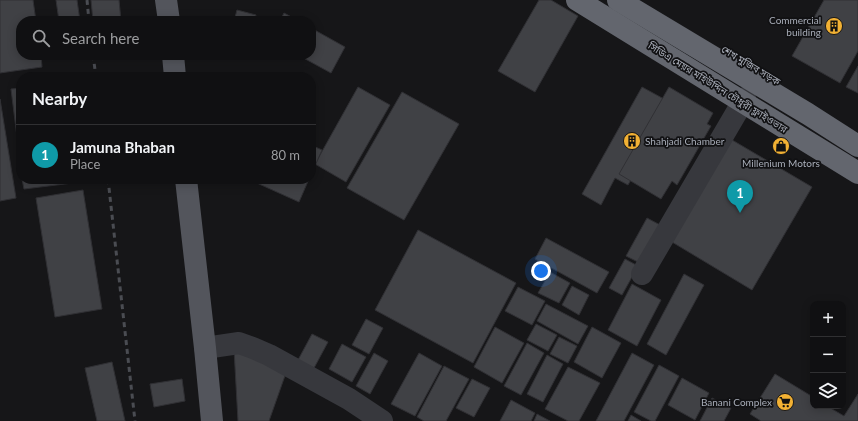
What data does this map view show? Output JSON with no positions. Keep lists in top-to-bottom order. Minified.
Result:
{"streets":{"highway":["শেখ মুজিব সড়ক","সিডিএ মেয়র মহিউদ্দিন চৌধুরী ফ্লাইওভার"]},"places":{"building":["Commercial building","Shahjadi Chamber"],"shop":["Millenium Motors"],"supermarket":["Banani Complex"]},"page":{"search":"Search here","heading":"Nearby","list":[{"mark":"1","name":"Jamuna Bhaban","note":"Place","value":"80 m"}],"pins":"1","map_buttons":["+","−"]}}
